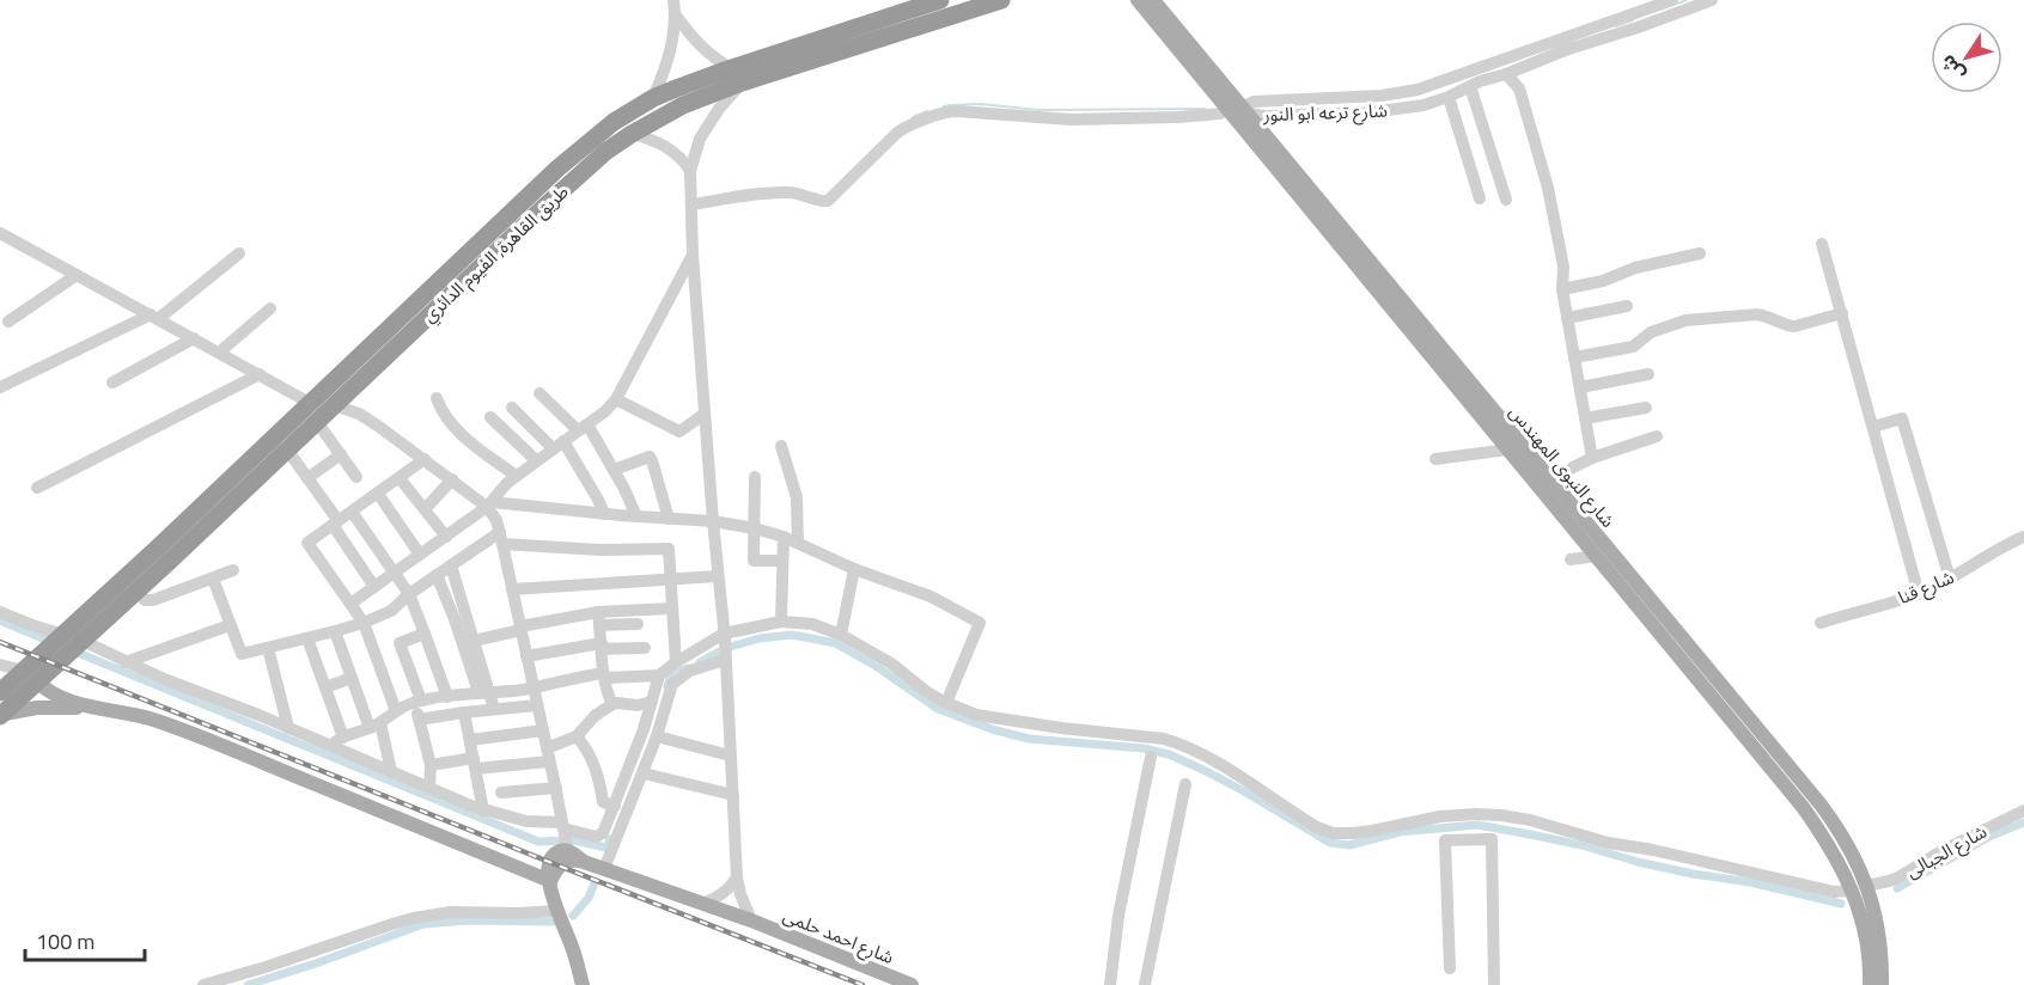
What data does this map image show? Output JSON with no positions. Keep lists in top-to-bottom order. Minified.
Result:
{"streets":{"highway":["طريق القاهرة, الفيوم الدائري"],"main road":["شارع النبوى المهندس","شارع احمد حلمى"],"street":["شارع ترعه ابو النور","شارع قنا","شارع الجبالى"]},"crossings":[["شارع ترعه ابو النور","شارع النبوى المهندس"],["شارع النبوى المهندس","شارع الجبالى"]],"scale_bar":"100 m","north":"bottom left"}
